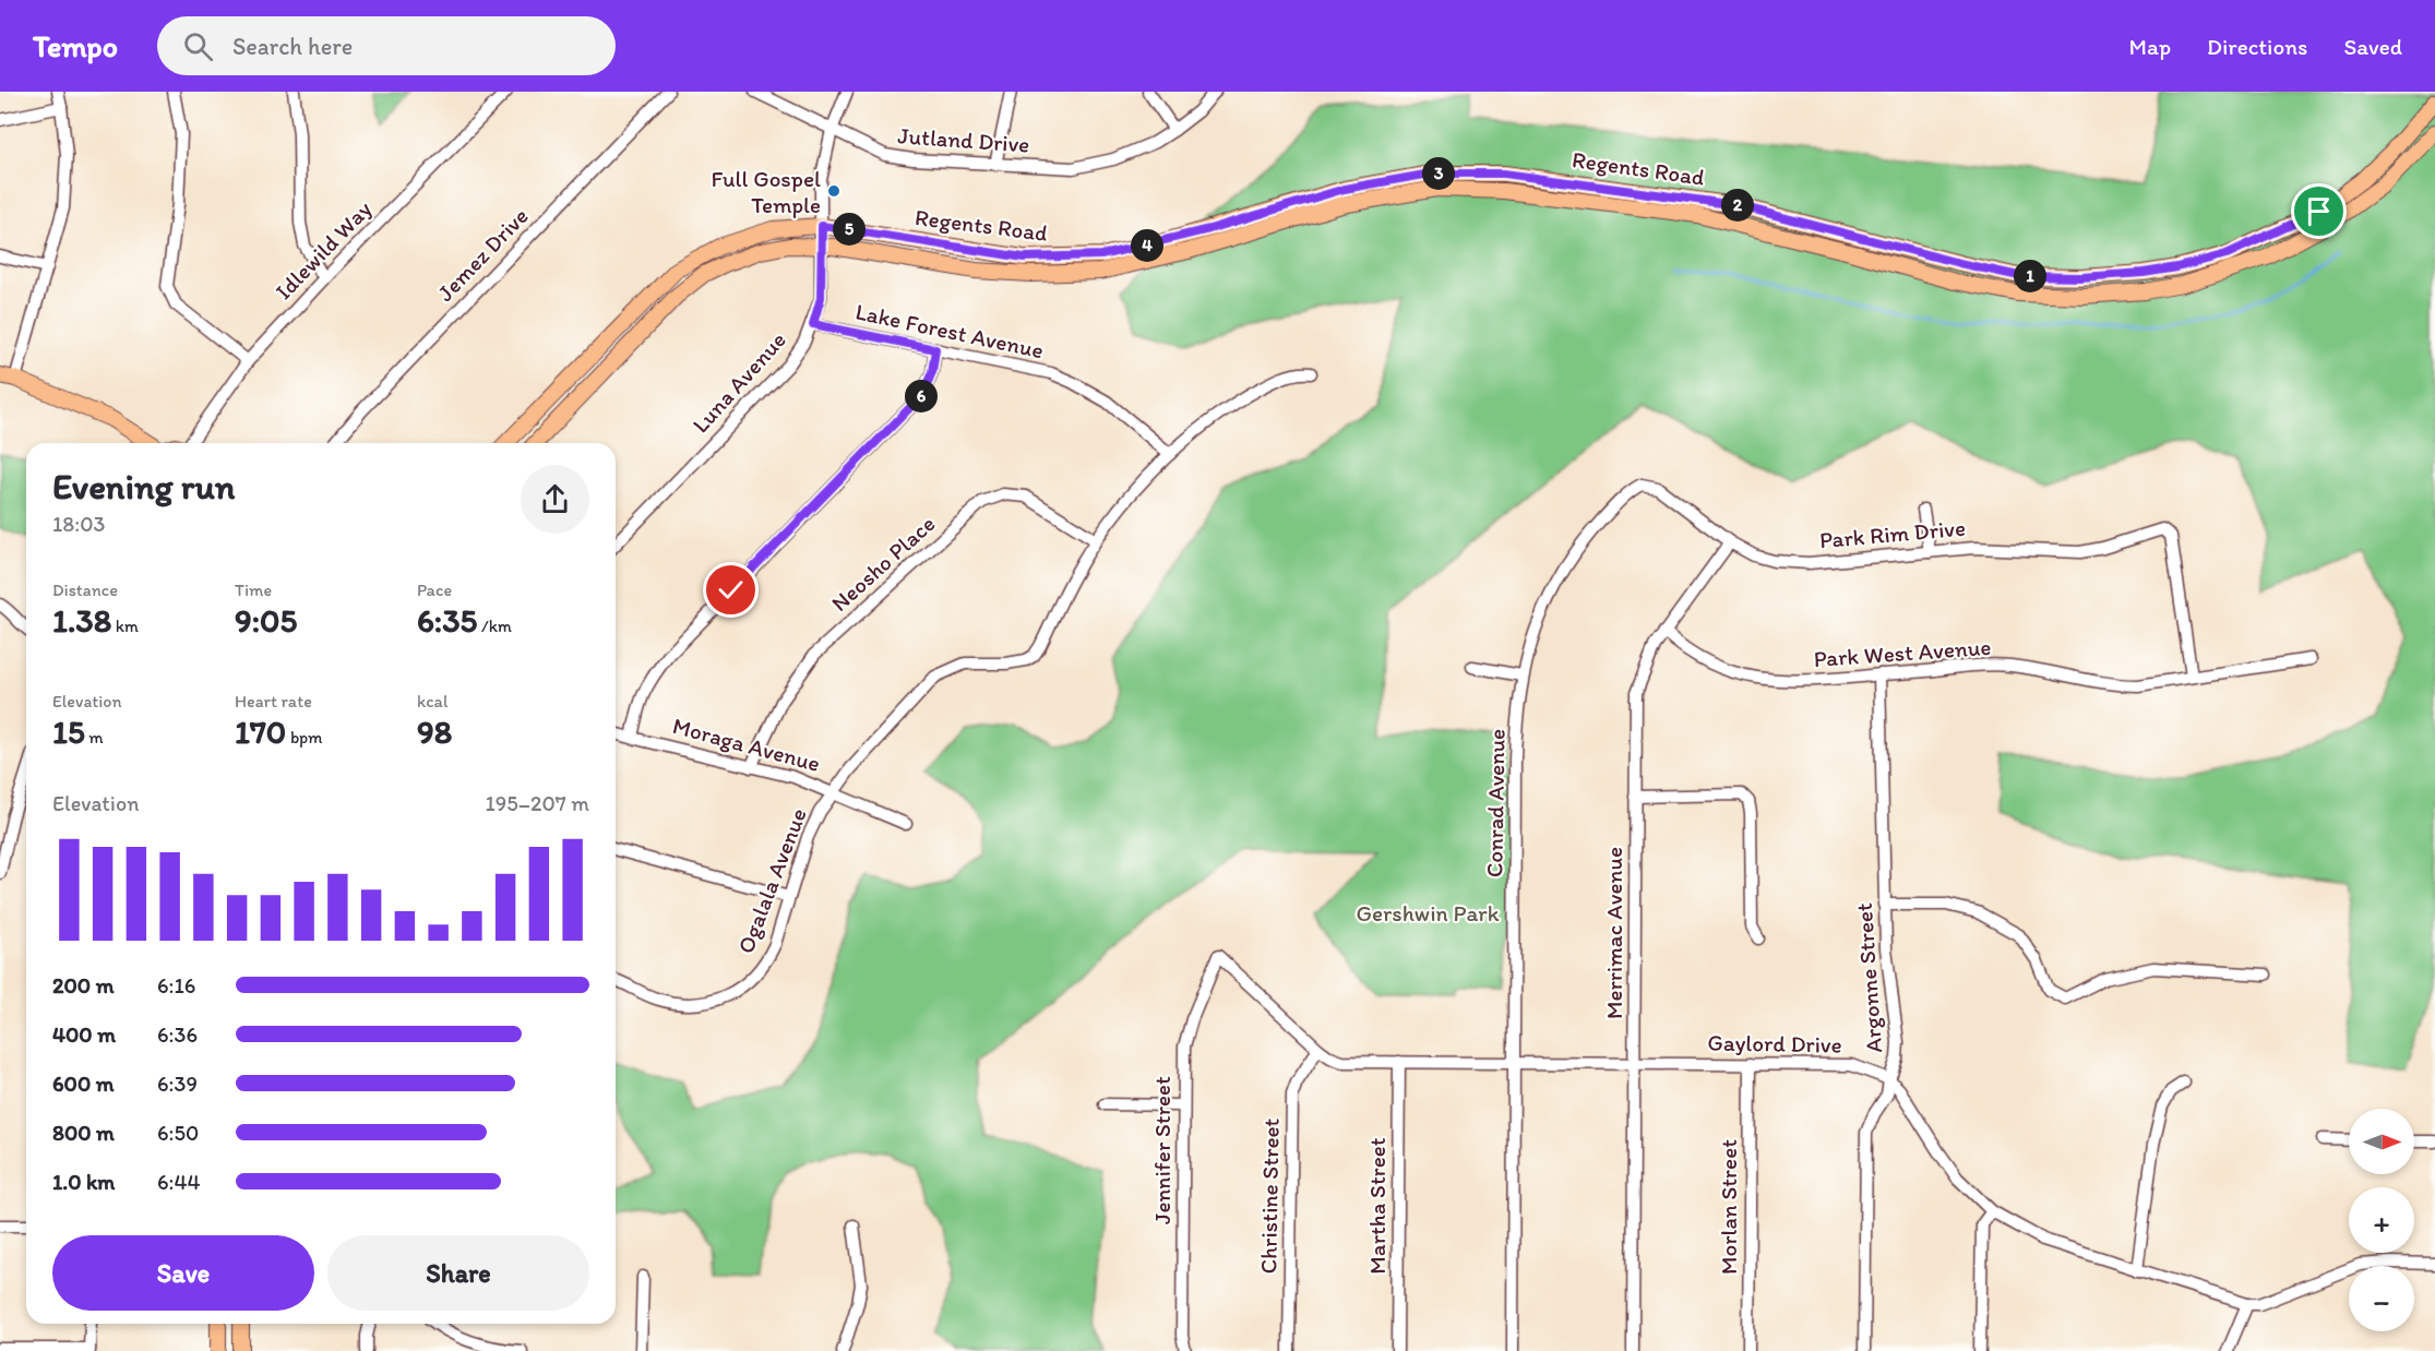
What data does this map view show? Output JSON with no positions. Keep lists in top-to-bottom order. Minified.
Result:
{"streets":{"main road":["Regents Road"],"street":["Jutland Drive","Idlewild Way","Jemez Drive","Lake Forest Avenue","Luna Avenue","Park Rim Drive","Neosho Place","Park West Avenue","Moraga Avenue","Conrad Avenue","Ogalala Avenue","Merrimac Avenue","Argonne Street","Gaylord Drive","Jennifer Street","Christine Street","Martha Street","Morlan Street"]},"crossings":[["Jutland Drive","Luna Avenue"],["Regents Road","Luna Avenue"],["Lake Forest Avenue","Luna Avenue"],["Lake Forest Avenue","Ogalala Avenue"],["Park Rim Drive","Park West Avenue"],["Park Rim Drive","Conrad Avenue"],["Park Rim Drive","Merrimac Avenue"],["Neosho Place","Moraga Avenue"],["Neosho Place","Ogalala Avenue"],["Park West Avenue","Merrimac Avenue"],["Park West Avenue","Argonne Street"],["Moraga Avenue","Ogalala Avenue"],["Conrad Avenue","Gaylord Drive"],["Merrimac Avenue","Gaylord Drive"],["Argonne Street","Gaylord Drive"],["Gaylord Drive","Jennifer Street"],["Gaylord Drive","Christine Street"],["Gaylord Drive","Martha Street"],["Gaylord Drive","Morlan Street"]],"parks":["Gershwin Park"],"places":["Full Gospel Temple"],"north":"right","page":{"header":"Tempo","search":"Search here","nav":["Map","Directions","Saved"],"pins":["3","2","5","4","1","6"],"heading":["Evening run","18:03"],"stats":[["Distance","1.38 km"],["Time","9:05"],["Pace","6:35 /km"],["Elevation","15 m"],["Heart rate","170 bpm"],["kcal","98"]],"chart":["Elevation","195–207 m"],"list":[{"name":"200 m","note":"6:16"},{"name":"400 m","note":"6:36"},{"name":"600 m","note":"6:39"},{"name":"800 m","note":"6:50"},{"name":"1.0 km","note":"6:44"}],"map_buttons":["+","−"],"buttons":["Save","Share"]}}
